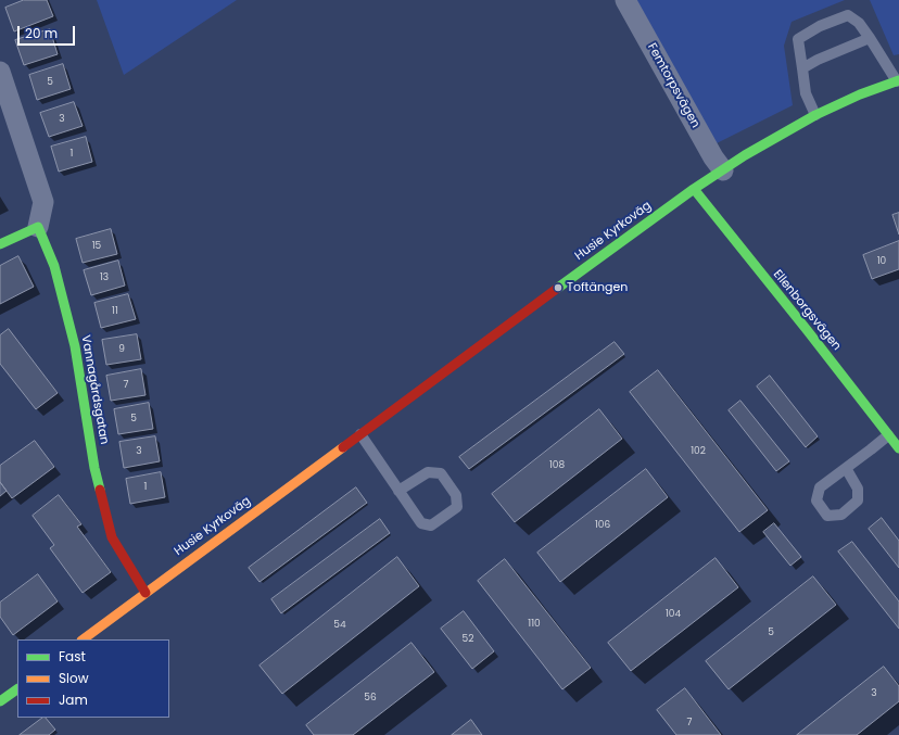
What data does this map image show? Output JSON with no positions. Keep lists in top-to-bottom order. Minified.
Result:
{"streets":{"street":["Femtorpsvägen","Husie Kyrkoväg","Ellenborgsvägen","Vannagårdsgatan"]},"crossings":[["Femtorpsvägen","Husie Kyrkoväg"],["Husie Kyrkoväg","Ellenborgsvägen"],["Husie Kyrkoväg","Vannagårdsgatan"]],"places":["Toftängen"],"house_numbers":["5","3","1","15","10","13","11","9","7","5","3","102","108","1","106","104","110","54","5","52","3","56","7"],"legend":["Fast","Slow","Jam"],"scale_bar":"20 m"}
